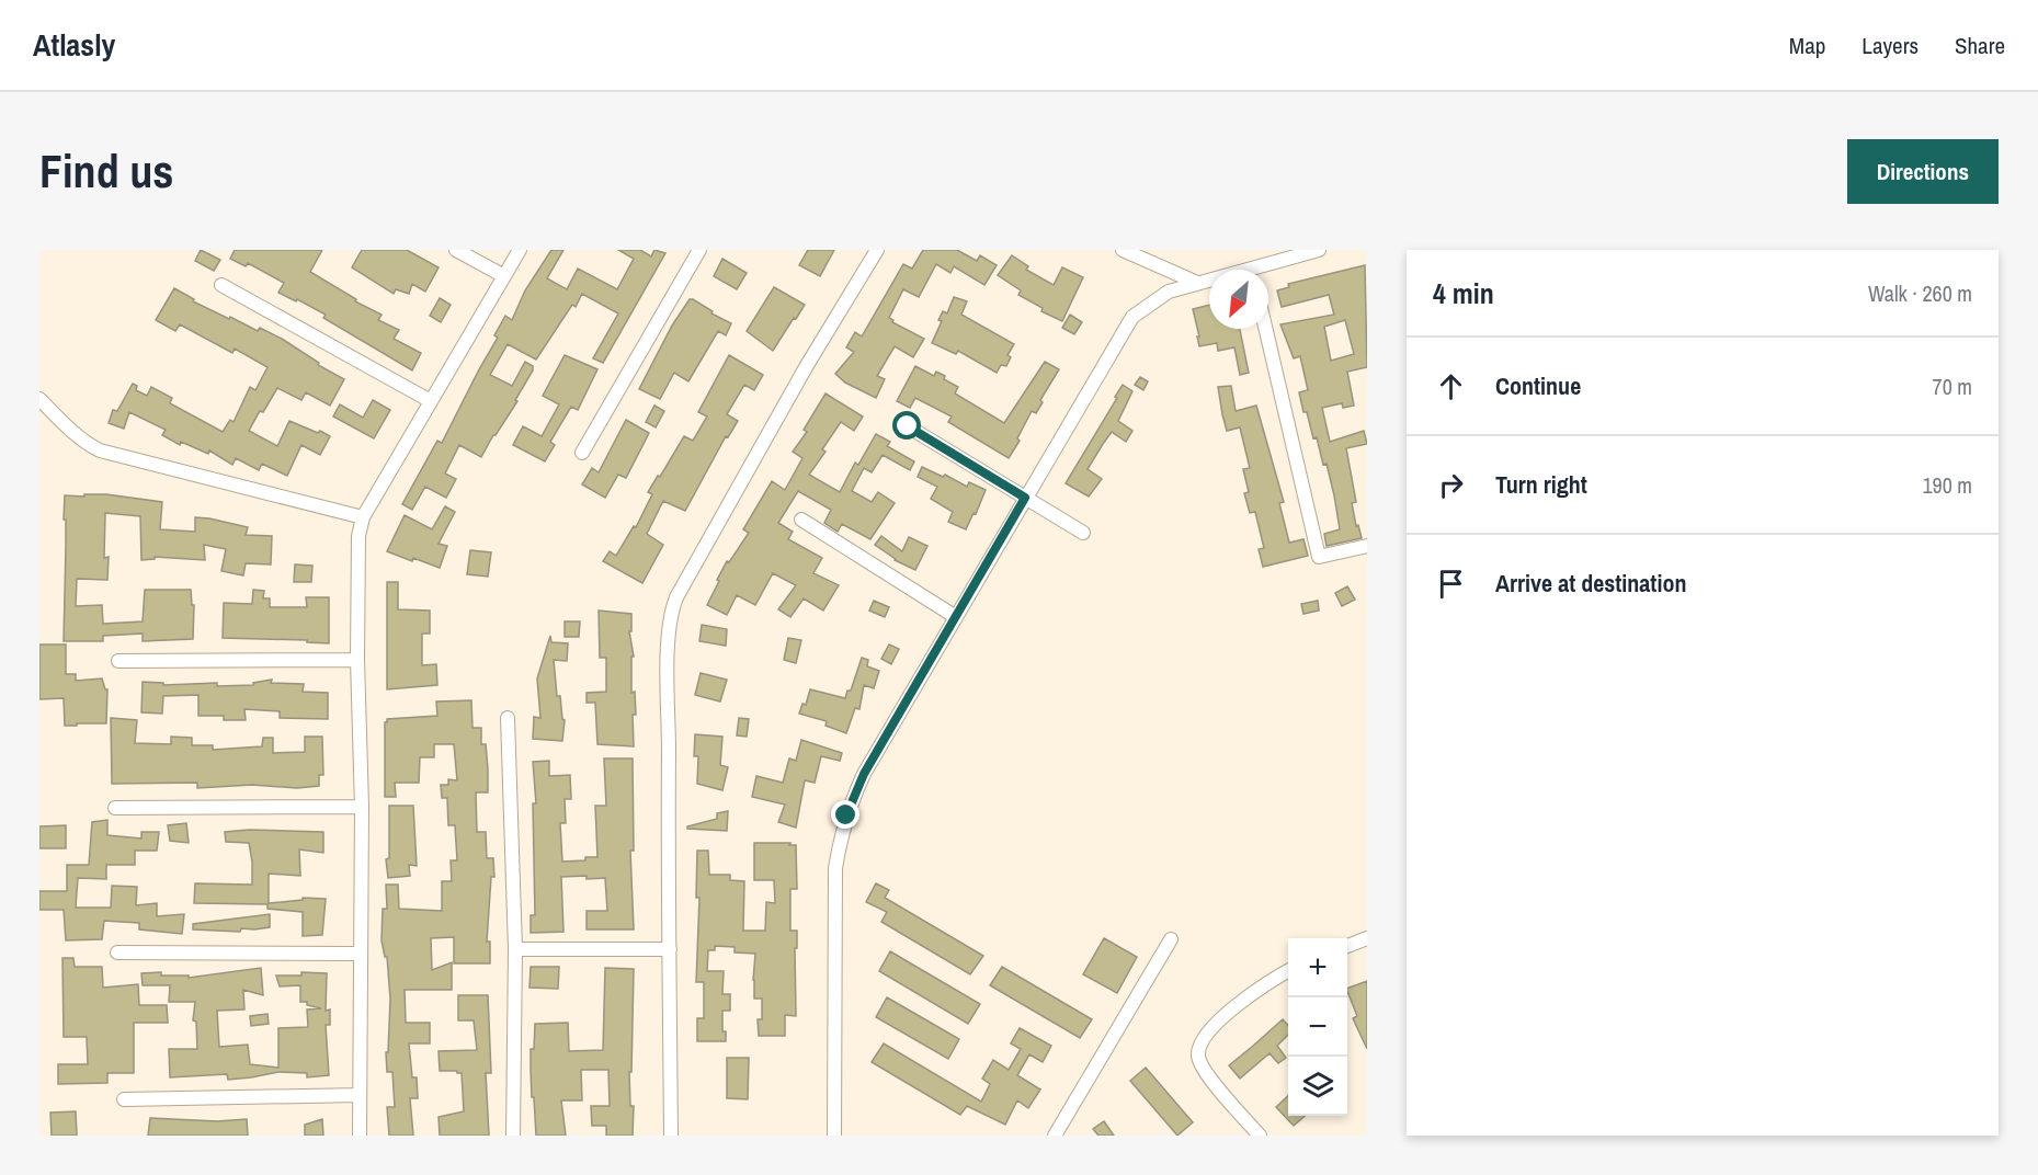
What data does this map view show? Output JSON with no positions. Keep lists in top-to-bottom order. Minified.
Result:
{"north":"bottom left","page":{"header":"Atlasly","nav":["Map","Layers","Share"],"buttons":"Directions","title":"Find us","heading":["4 min","Walk · 260 m"],"list":[["Continue","70 m"],["Turn right","190 m"],"Arrive at destination"],"map_buttons":["+","−"]}}
